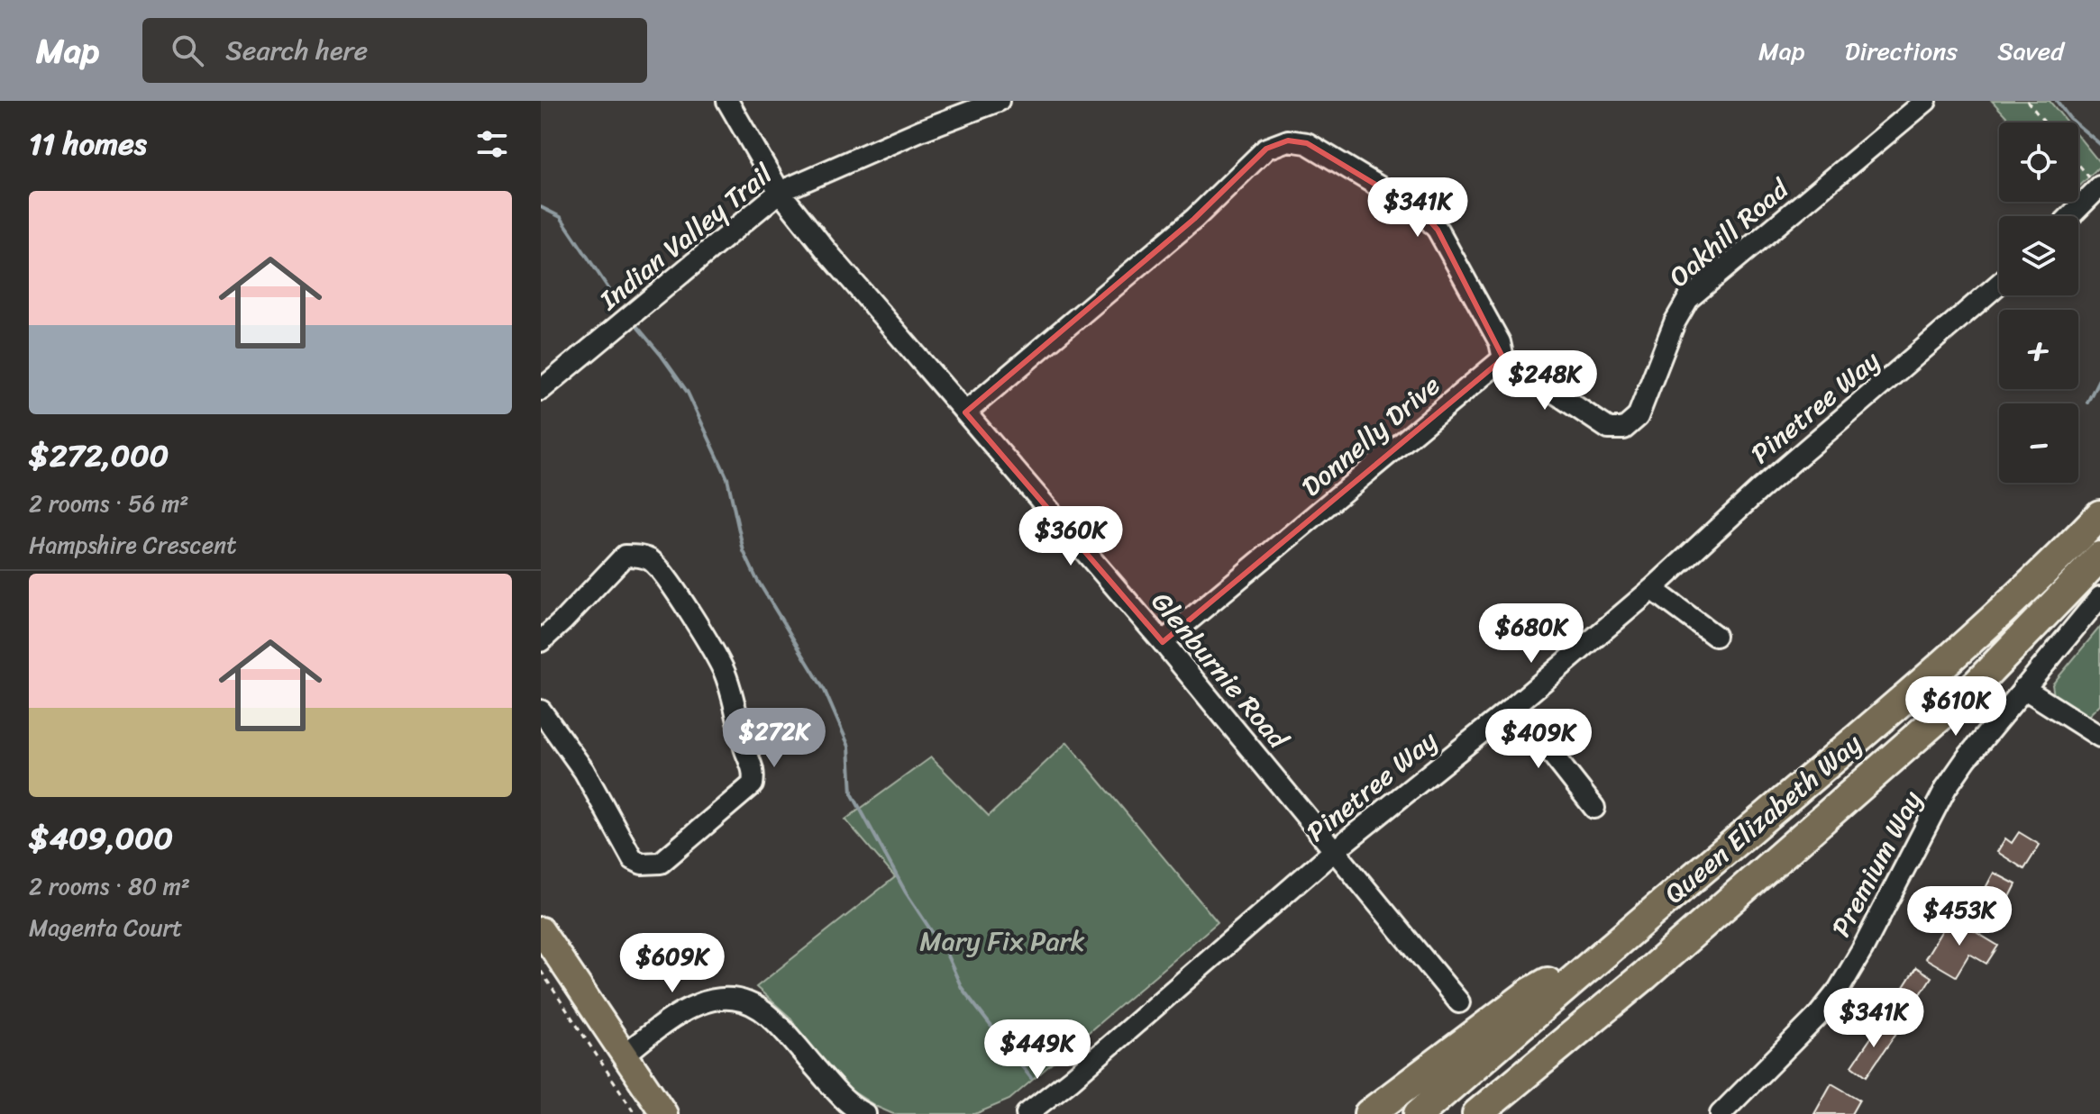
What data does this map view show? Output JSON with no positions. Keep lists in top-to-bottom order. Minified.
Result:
{"streets":{"highway":["Queen Elizabeth Way"],"street":["Oakhill Road","Indian Valley Trail","Pinetree Way","Donnelly Drive","Glenburnie Road","Premium Way"]},"crossings":[["Oakhill Road","Donnelly Drive"],["Indian Valley Trail","Glenburnie Road"],["Pinetree Way","Glenburnie Road"],["Donnelly Drive","Glenburnie Road"]],"parks":["Mary Fix Park"],"page":{"header":"Map","search":"Search here","nav":["Map","Directions","Saved"],"heading":"11 homes","map_buttons":["+","−"],"price":["$341K","$248K","$360K","$680K","$610K","$272K","$409K","$453K","$609K","$341K","$449K"],"list":[{"name":"$272,000","note":"2 rooms · 56 m² · Hampshire Crescent"},{"name":"$409,000","note":"2 rooms · 80 m² · Magenta Court"}]}}
